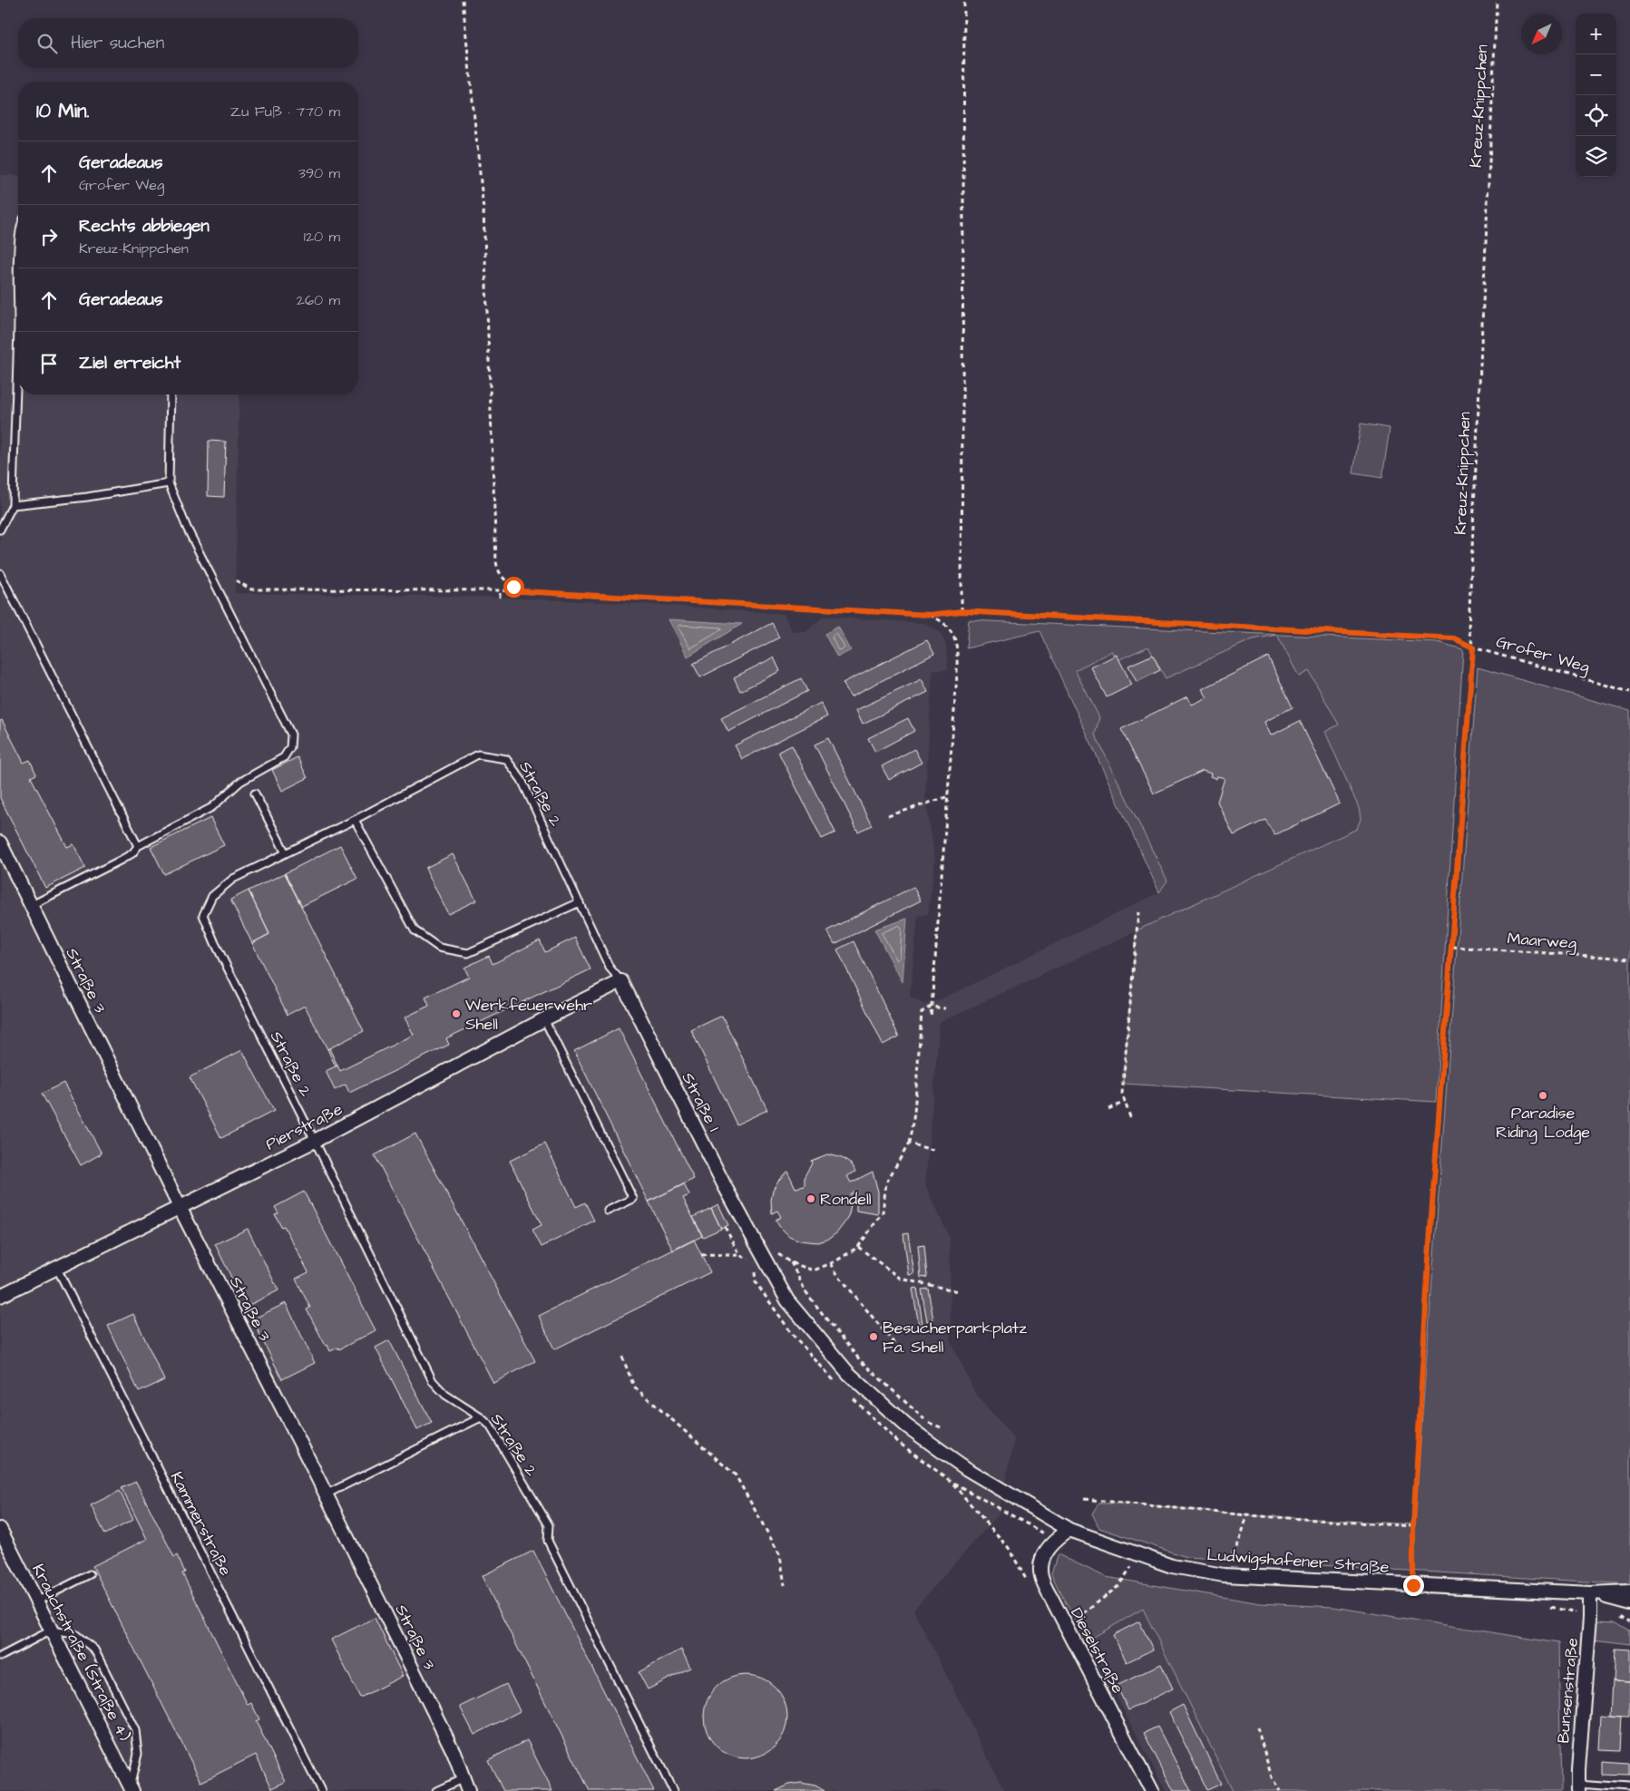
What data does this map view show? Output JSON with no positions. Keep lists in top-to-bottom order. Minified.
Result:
{"streets":{"street":["Straße 3","Straße 1","Pierstraße","Ludwigshafener Straße","Dieselstraße","Krauchstraße (Straße 4)","Bunsenstraße"],"lane":["Straße 2","Kammerstraße"],"path":["Kreuz-Knippchen","Grofer Weg","Maarweg"]},"crossings":[["Kreuz-Knippchen","Grofer Weg"],["Kreuz-Knippchen","Maarweg"],["Kreuz-Knippchen","Ludwigshafener Straße"],["Straße 2","Straße 1"],["Straße 2","Pierstraße"],["Straße 3","Pierstraße"],["Straße 1","Pierstraße"],["Straße 1","Ludwigshafener Straße"],["Pierstraße","Kammerstraße"],["Ludwigshafener Straße","Dieselstraße"],["Ludwigshafener Straße","Bunsenstraße"]],"places":["Werkfeuerwehr Shell","Paradise Riding Lodge","Rondell","Besucherparkplatz Fa. Shell"],"north":"bottom left","page":{"map_buttons":["+","−"],"search":"Hier suchen","heading":["10 Min.","Zu Fuß · 770 m"],"list":[["Geradeaus","Grofer Weg","390 m"],["Rechts abbiegen","Kreuz-Knippchen","120 m"],["Geradeaus","260 m"],"Ziel erreicht"]}}
